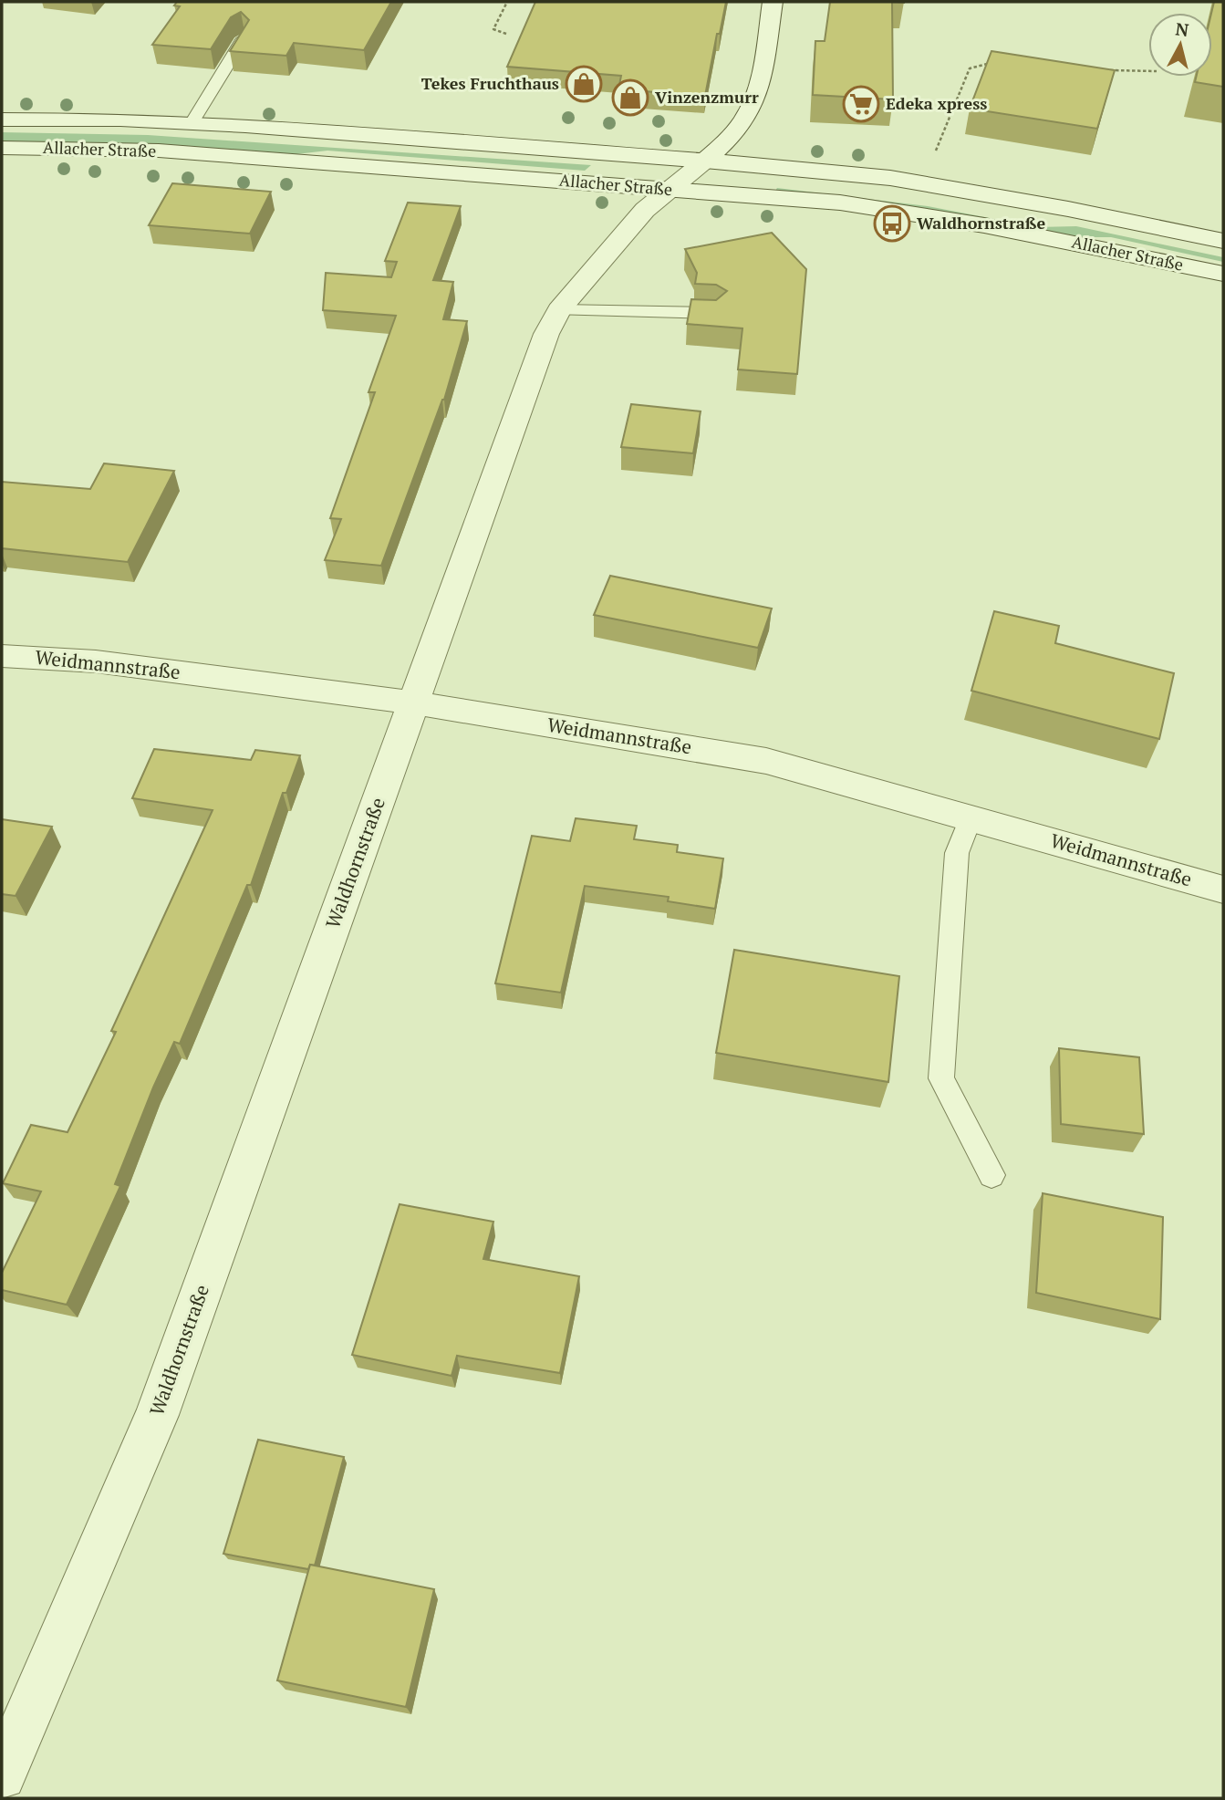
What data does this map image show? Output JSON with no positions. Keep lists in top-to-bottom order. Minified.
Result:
{"streets":{"street":["Allacher Straße","Weidmannstraße","Waldhornstraße"]},"crossings":[["Allacher Straße","Waldhornstraße"],["Weidmannstraße","Waldhornstraße"]],"places":{"shop":["Tekes Fruchthaus","Vinzenzmurr"],"supermarket":["Edeka xpress"],"bus stop":["Waldhornstraße"]},"north":"top"}
